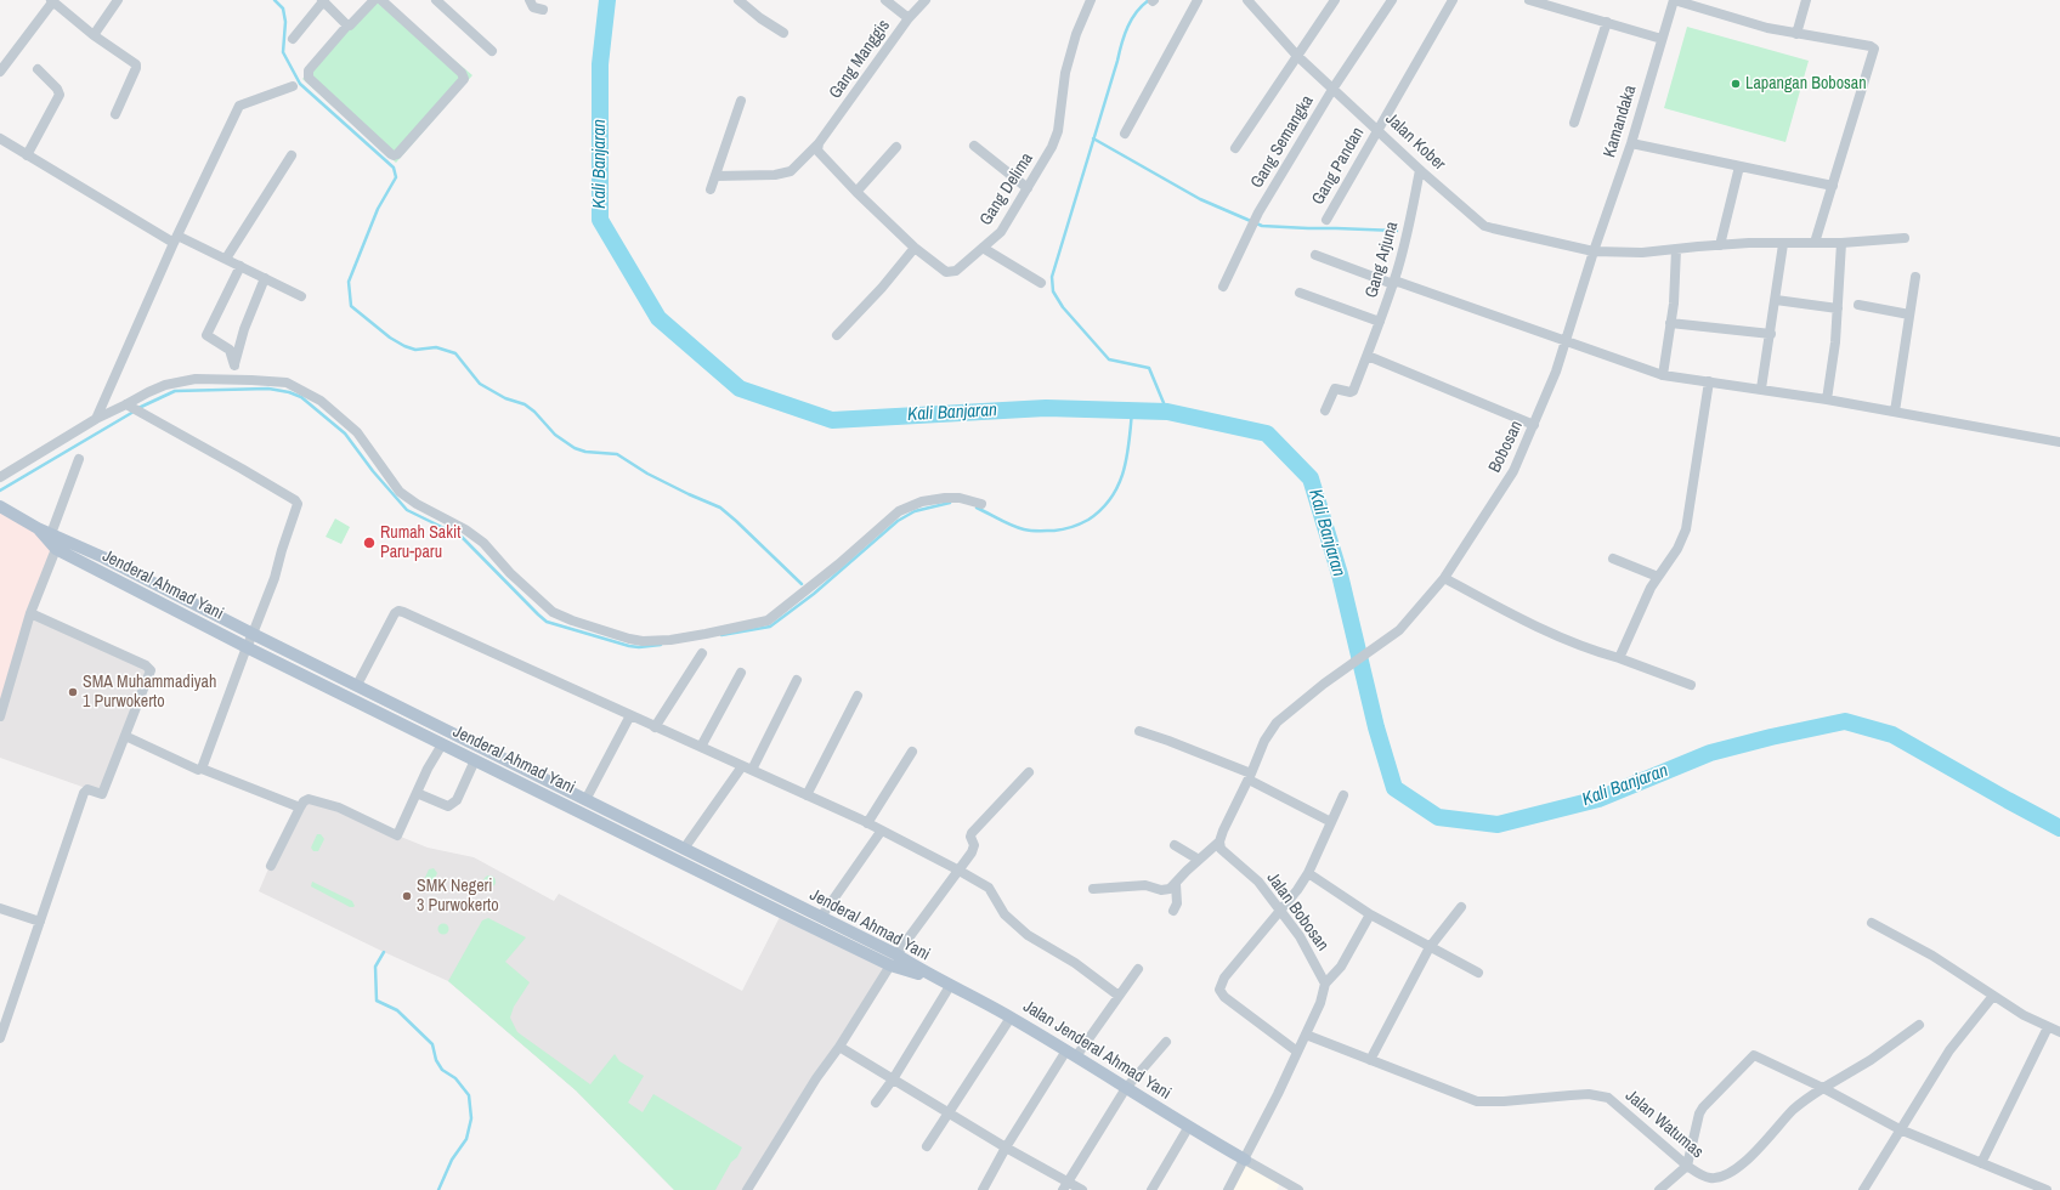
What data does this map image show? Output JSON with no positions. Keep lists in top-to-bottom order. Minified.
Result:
{"streets":{"main road":["Jenderal Ahmad Yani","Jalan Jenderal Ahmad Yani"],"street":["Gang Manggis","Kamandaka","Gang Semangka","Jalan Kober","Gang Pandan","Gang Delima","Gang Arjuna","Bobosan","Jalan Bobosan","Jalan Watumas"]},"crossings":[["Gang Manggis","Gang Delima"],["Kamandaka","Jalan Kober"],["Kamandaka","Bobosan"],["Gang Semangka","Jalan Kober"],["Jalan Kober","Gang Pandan"],["Jalan Kober","Gang Arjuna"],["Jalan Kober","Bobosan"],["Jenderal Ahmad Yani","Jalan Jenderal Ahmad Yani"]],"water":["Kali Banjaran"],"places":["Lapangan Bobosan","Rumah Sakit Paru-paru","SMA Muhammadiyah 1 Purwokerto","SMK Negeri 3 Purwokerto"]}
